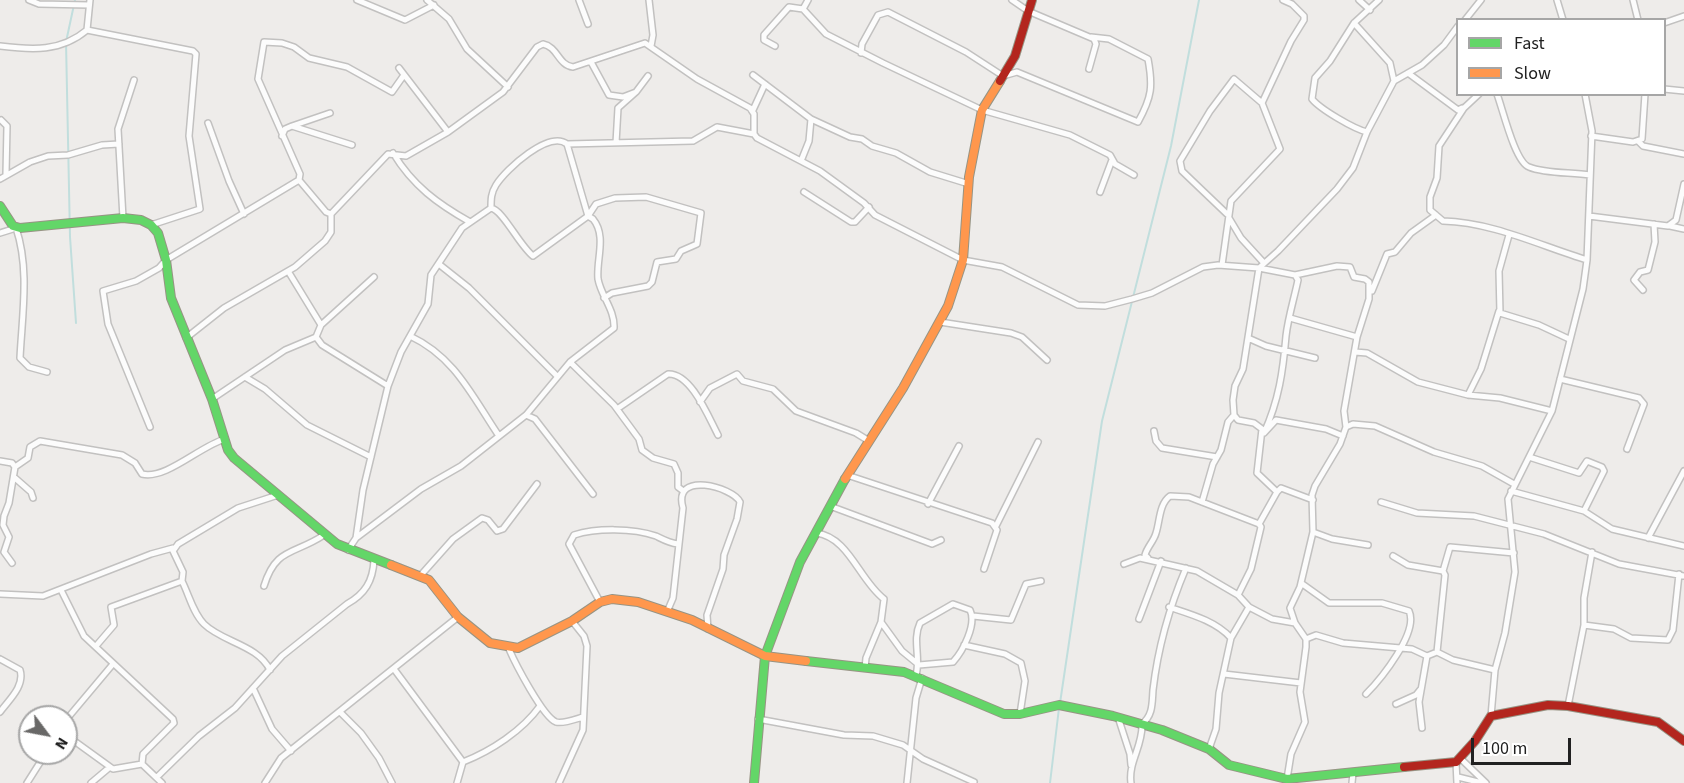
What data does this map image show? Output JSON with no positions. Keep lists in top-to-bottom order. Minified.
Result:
{"legend":["Fast","Slow"],"scale_bar":"100 m","north":"bottom right"}
